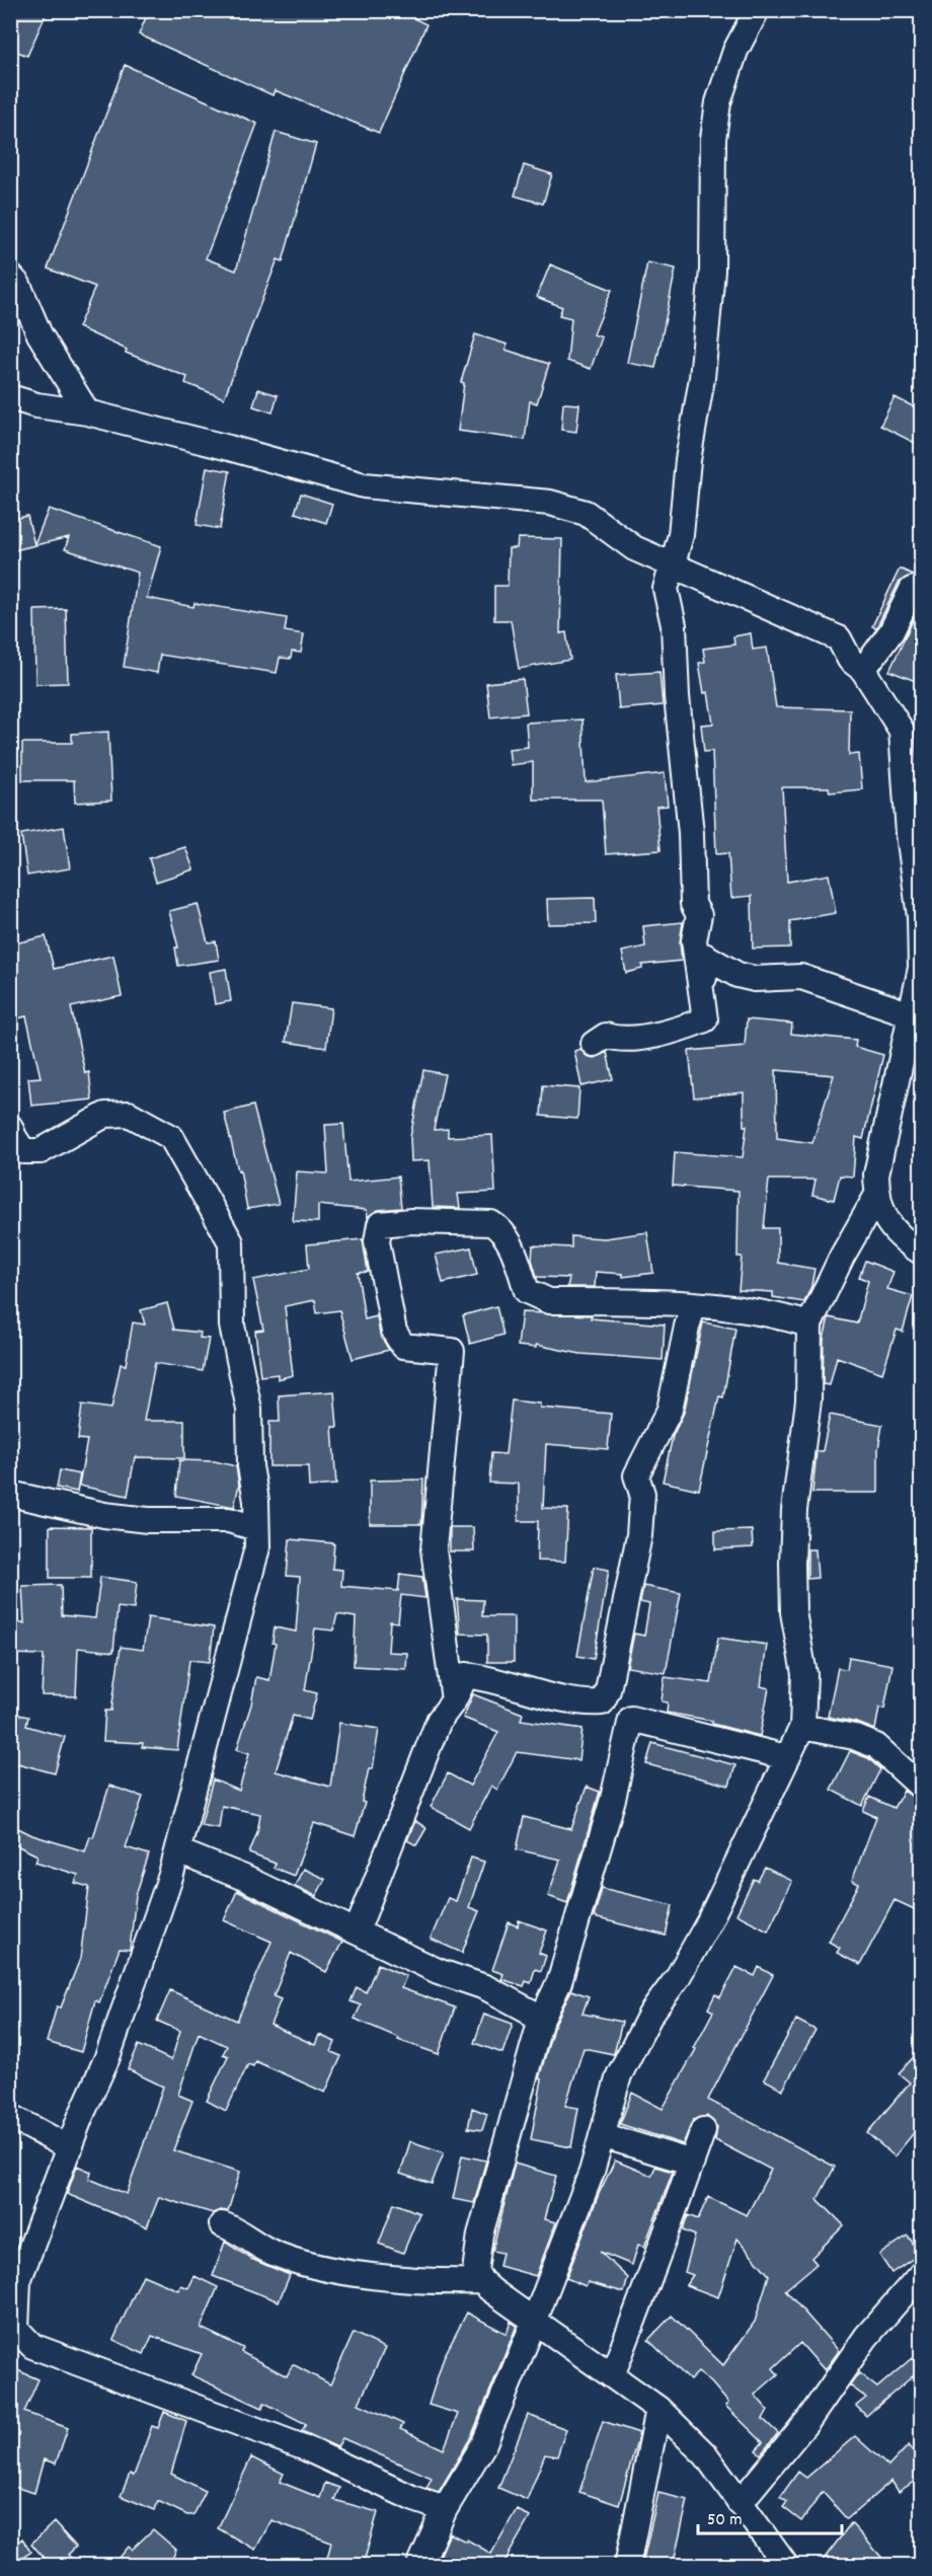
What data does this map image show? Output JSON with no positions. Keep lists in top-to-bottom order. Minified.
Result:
{"scale_bar":"50 m"}
